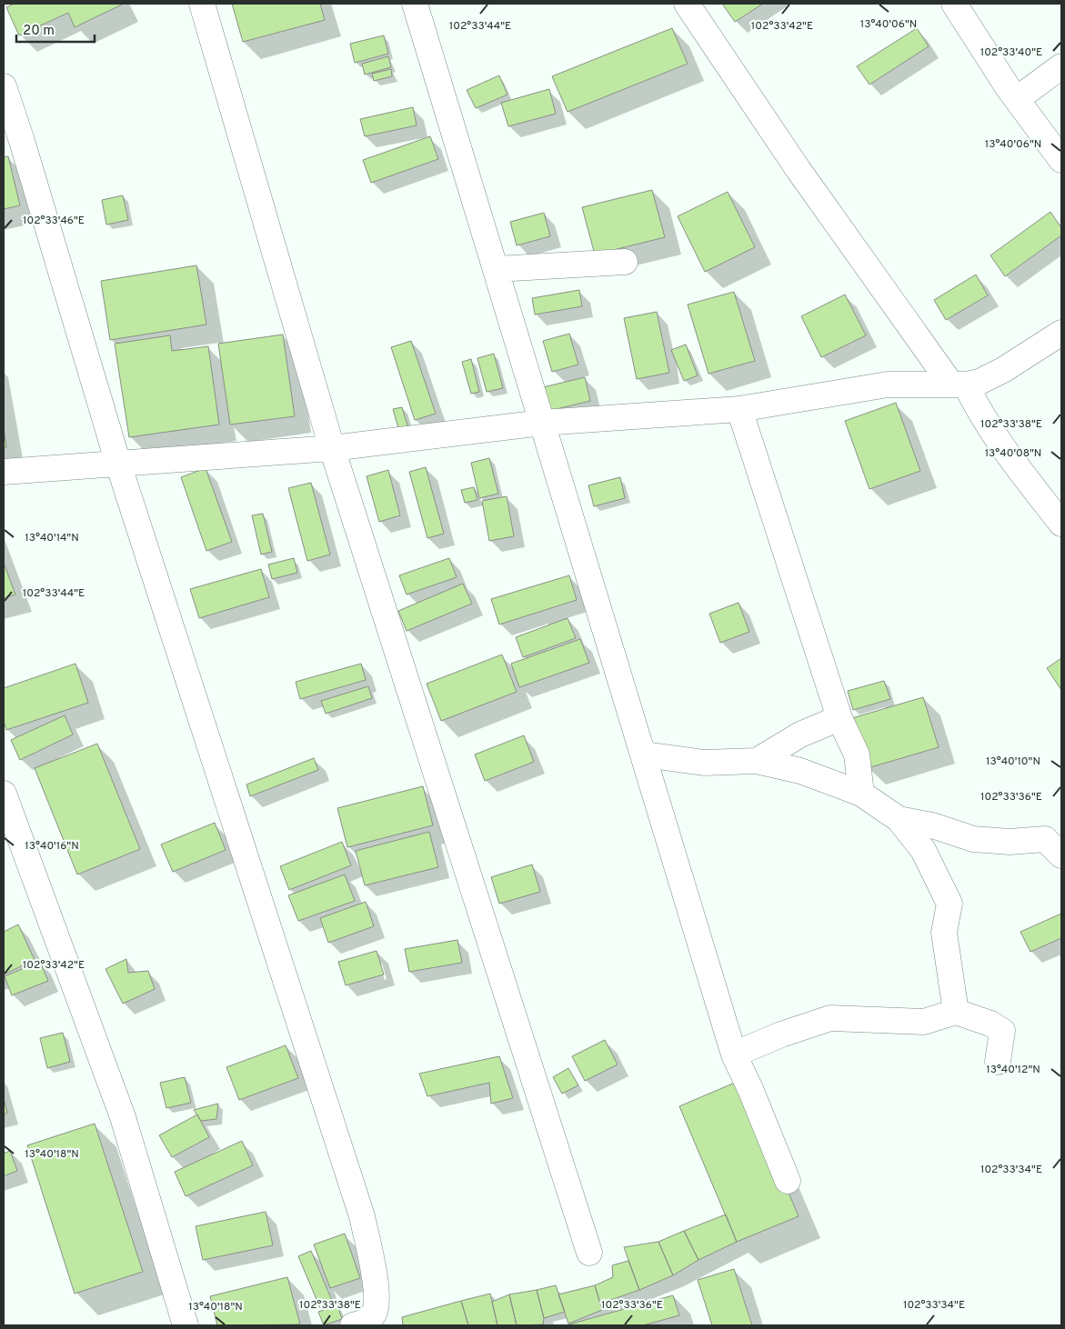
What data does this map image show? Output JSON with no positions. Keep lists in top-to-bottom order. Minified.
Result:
{"scale_bar":"20 m","coordinates":["13°40'06\"N","102°33'44\"E","102°33'42\"E","102°33'40\"E","102°33'46\"E","102°33'38\"E","13°40'08\"N","13°40'14\"N","13°40'10\"N","102°33'36\"E","13°40'16\"N","13°40'12\"N","13°40'18\"N","102°33'34\"E"]}
